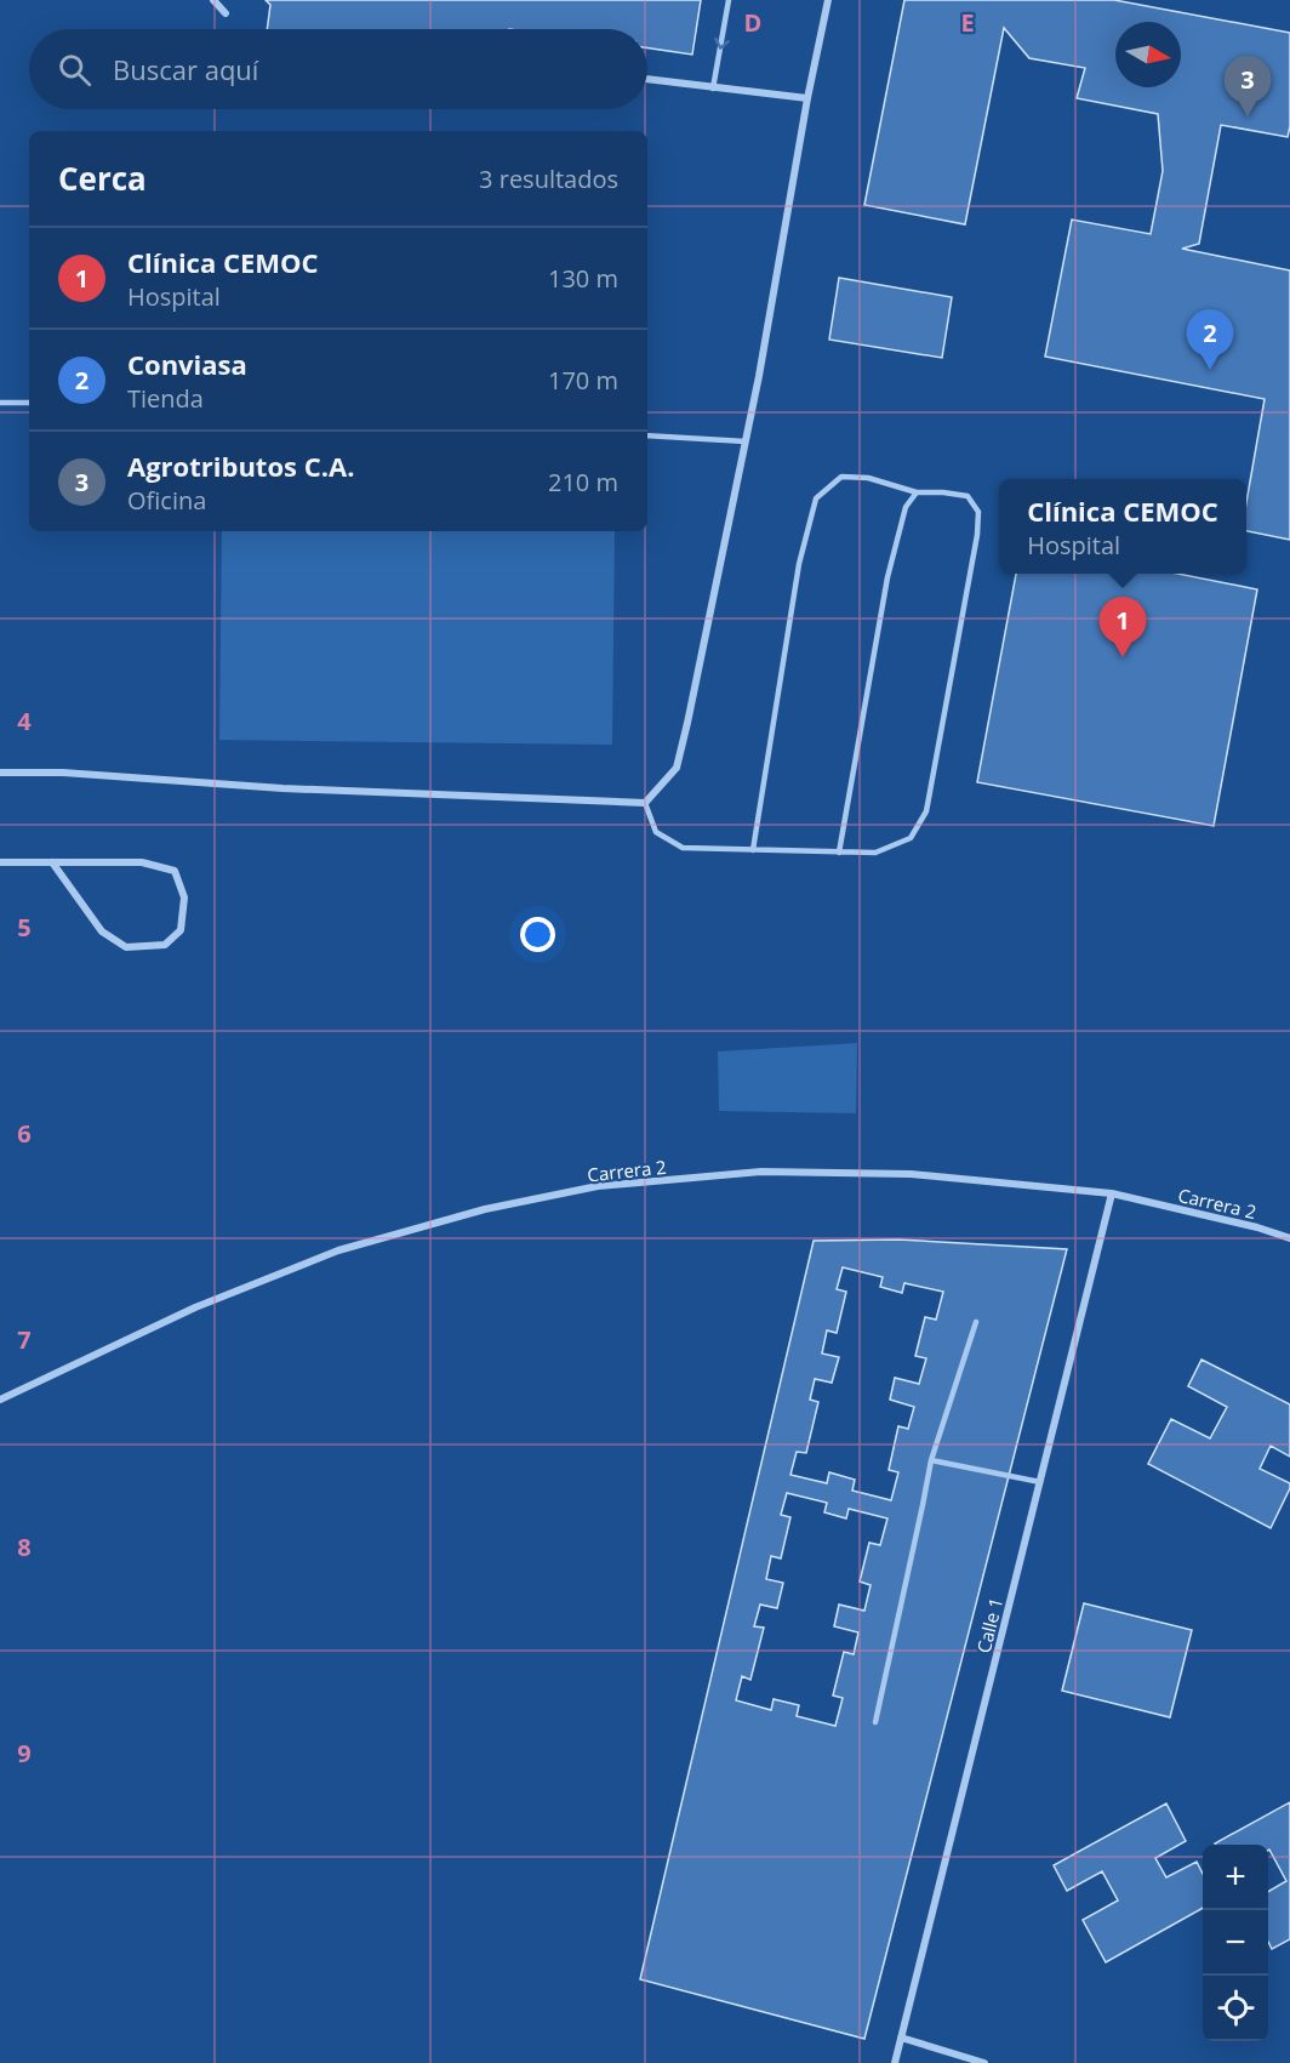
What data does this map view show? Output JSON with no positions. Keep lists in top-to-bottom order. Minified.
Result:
{"streets":{"street":["Carrera 2","Calle 1"]},"crossings":[["Carrera 2","Calle 1"]],"north":"right","page":{"search":"Buscar aquí","pins":["3","2","1"],"heading":["Cerca","3 resultados"],"list":[{"mark":"1","name":"Clínica CEMOC","note":"Hospital","value":"130 m"},{"mark":"2","name":"Conviasa","note":"Tienda","value":"170 m"},{"mark":"3","name":"Agrotributos C.A.","note":"Oficina","value":"210 m"}],"popup":["Clínica CEMOC","Hospital"],"map_buttons":["+","−"]},"grid":{"columns":["D","E"],"rows":["4","5","6","7","8","9"]}}
